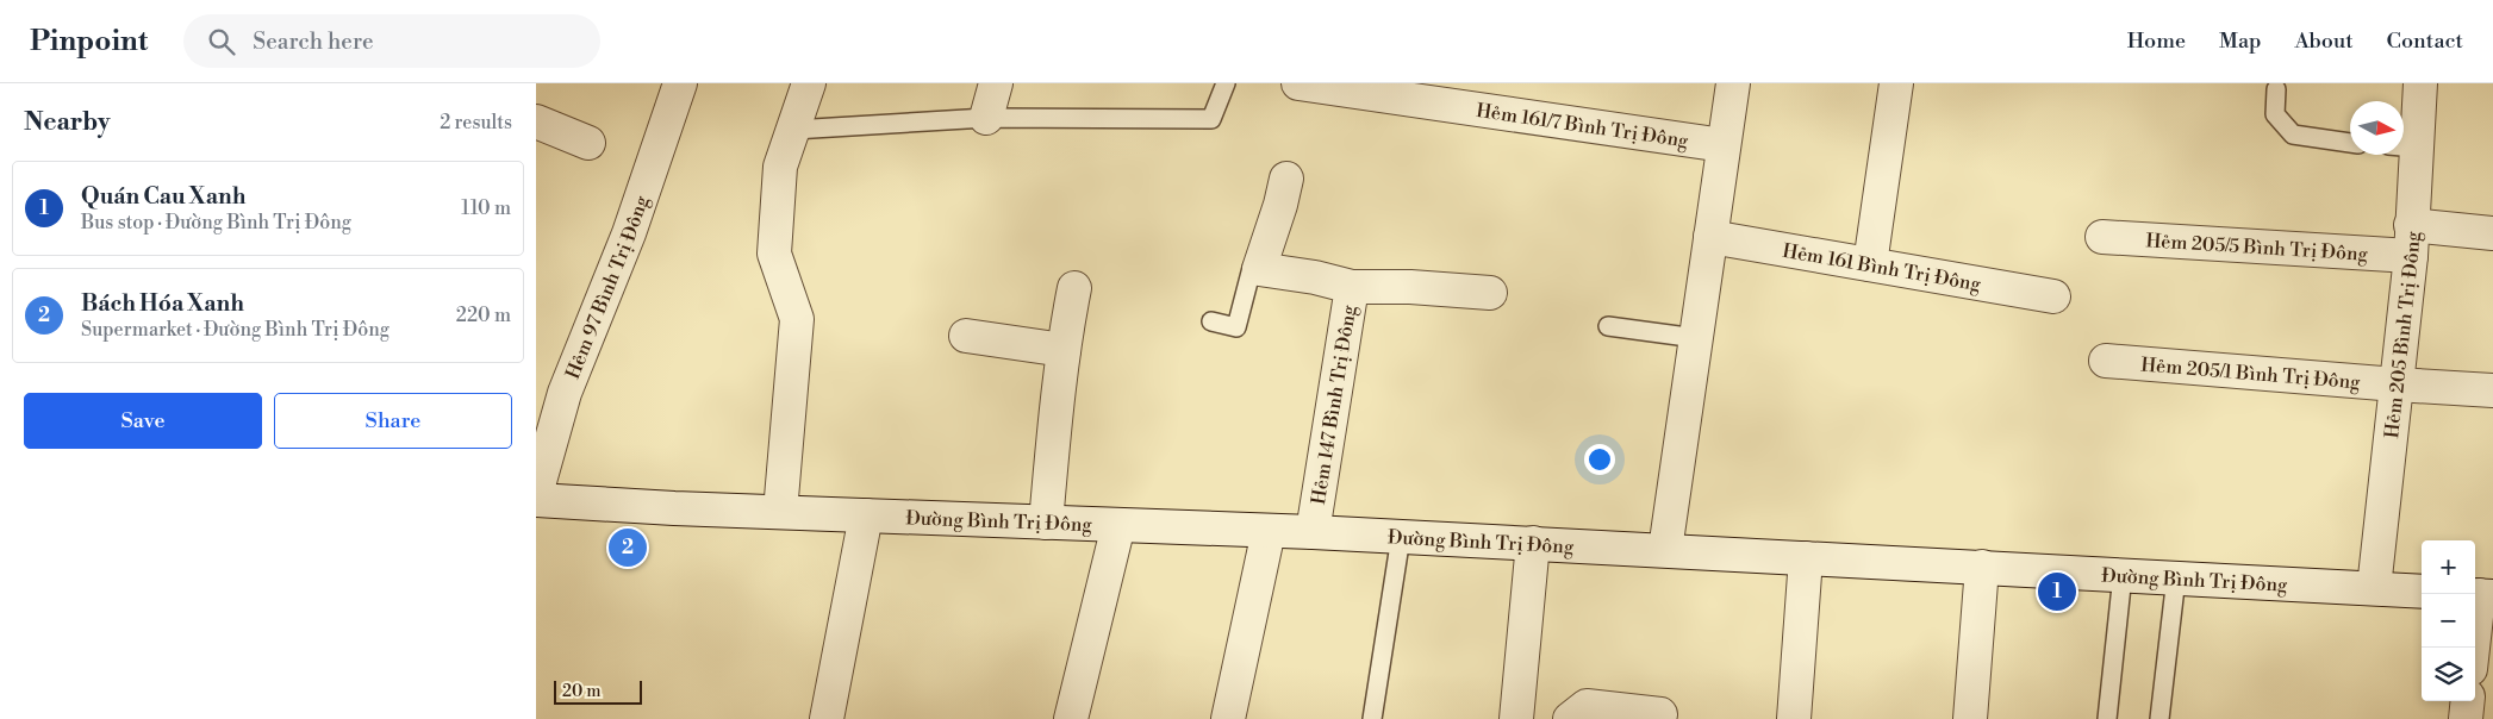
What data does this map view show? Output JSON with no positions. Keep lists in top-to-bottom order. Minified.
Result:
{"streets":{"street":["Hẻm 161/7 Bình Trị Đông","Hẻm 205/5 Bình Trị Đông","Hẻm 161 Bình Trị Đông","Hẻm 97 Bình Trị Đông","Hẻm 205 Bình Trị Đông","Hẻm 205/1 Bình Trị Đông","Hẻm 147 Bình Trị Đông","Đường Bình Trị Đông"]},"crossings":[["Hẻm 205/5 Bình Trị Đông","Hẻm 205 Bình Trị Đông"],["Hẻm 205 Bình Trị Đông","Hẻm 205/1 Bình Trị Đông"],["Hẻm 205 Bình Trị Đông","Đường Bình Trị Đông"],["Hẻm 147 Bình Trị Đông","Đường Bình Trị Đông"]],"scale_bar":"20 m","north":"right","page":{"header":"Pinpoint","search":"Search here","nav":["Home","Map","About","Contact"],"heading":["Nearby","2 results"],"list":[{"mark":"1","name":"Quán Cau Xanh","note":"Bus stop · Đường Bình Trị Đông","value":"110 m"},{"mark":"2","name":"Bách Hóa Xanh","note":"Supermarket · Đường Bình Trị Đông","value":"220 m"}],"buttons":["Save","Share"],"pins":["2","1"],"map_buttons":["+","−"],"scale":"20 m"}}
